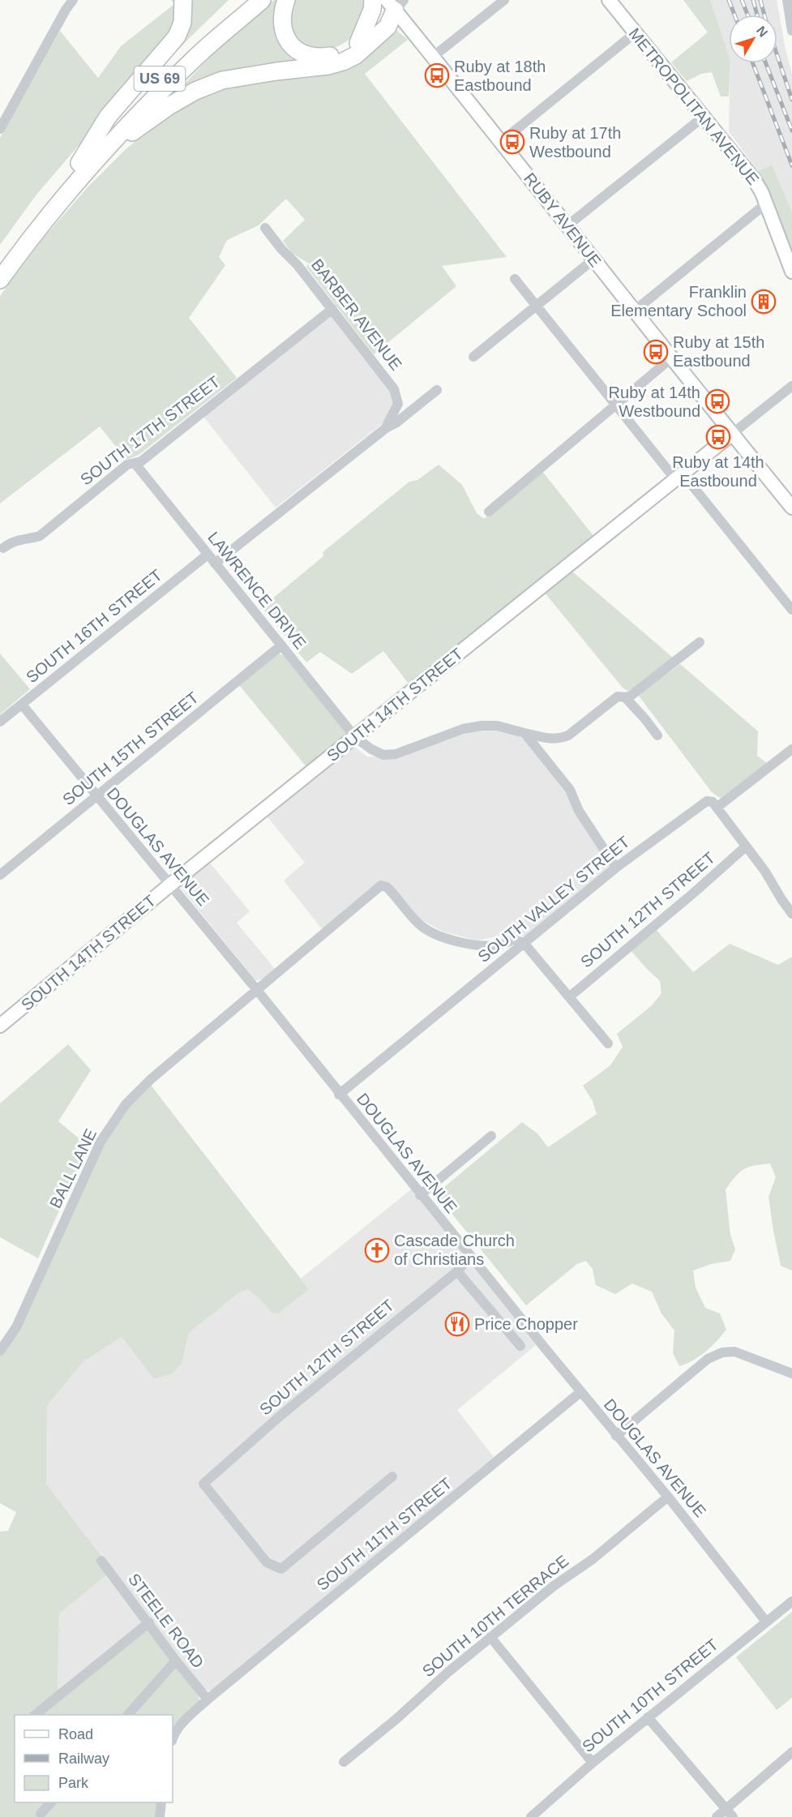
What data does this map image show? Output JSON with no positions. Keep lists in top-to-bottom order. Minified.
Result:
{"streets":{"highway":["US 69"],"street":["METROPOLITAN AVENUE","RUBY AVENUE","BARBER AVENUE","SOUTH 17TH STREET","LAWRENCE DRIVE","SOUTH 16TH STREET","SOUTH 14TH STREET","SOUTH 15TH STREET","DOUGLAS AVENUE","SOUTH VALLEY STREET","SOUTH 12TH STREET","BALL LANE","SOUTH 11TH STREET","SOUTH 10TH TERRACE","STEELE ROAD","SOUTH 10TH STREET"]},"crossings":[["RUBY AVENUE","SOUTH 14TH STREET"],["BARBER AVENUE","SOUTH 17TH STREET"],["SOUTH 17TH STREET","LAWRENCE DRIVE"],["LAWRENCE DRIVE","SOUTH 16TH STREET"],["LAWRENCE DRIVE","SOUTH 14TH STREET"],["LAWRENCE DRIVE","SOUTH 15TH STREET"],["SOUTH 16TH STREET","DOUGLAS AVENUE"],["SOUTH 14TH STREET","DOUGLAS AVENUE"],["SOUTH 15TH STREET","DOUGLAS AVENUE"],["DOUGLAS AVENUE","SOUTH VALLEY STREET"],["DOUGLAS AVENUE","SOUTH 12TH STREET"],["DOUGLAS AVENUE","BALL LANE"],["DOUGLAS AVENUE","SOUTH 11TH STREET"],["DOUGLAS AVENUE","SOUTH 10TH TERRACE"],["DOUGLAS AVENUE","SOUTH 10TH STREET"],["SOUTH VALLEY STREET","BALL LANE"],["SOUTH 11TH STREET","STEELE ROAD"]],"places":{"bus stop":["Ruby at 18th Eastbound","Ruby at 17th Westbound","Ruby at 15th Eastbound","Ruby at 14th Westbound","Ruby at 14th Eastbound"],"building":["Franklin Elementary School"],"church":["Cascade Church of Christians"],"restaurant":["Price Chopper"]},"legend":["Road","Railway","Park"],"north":"top right"}
